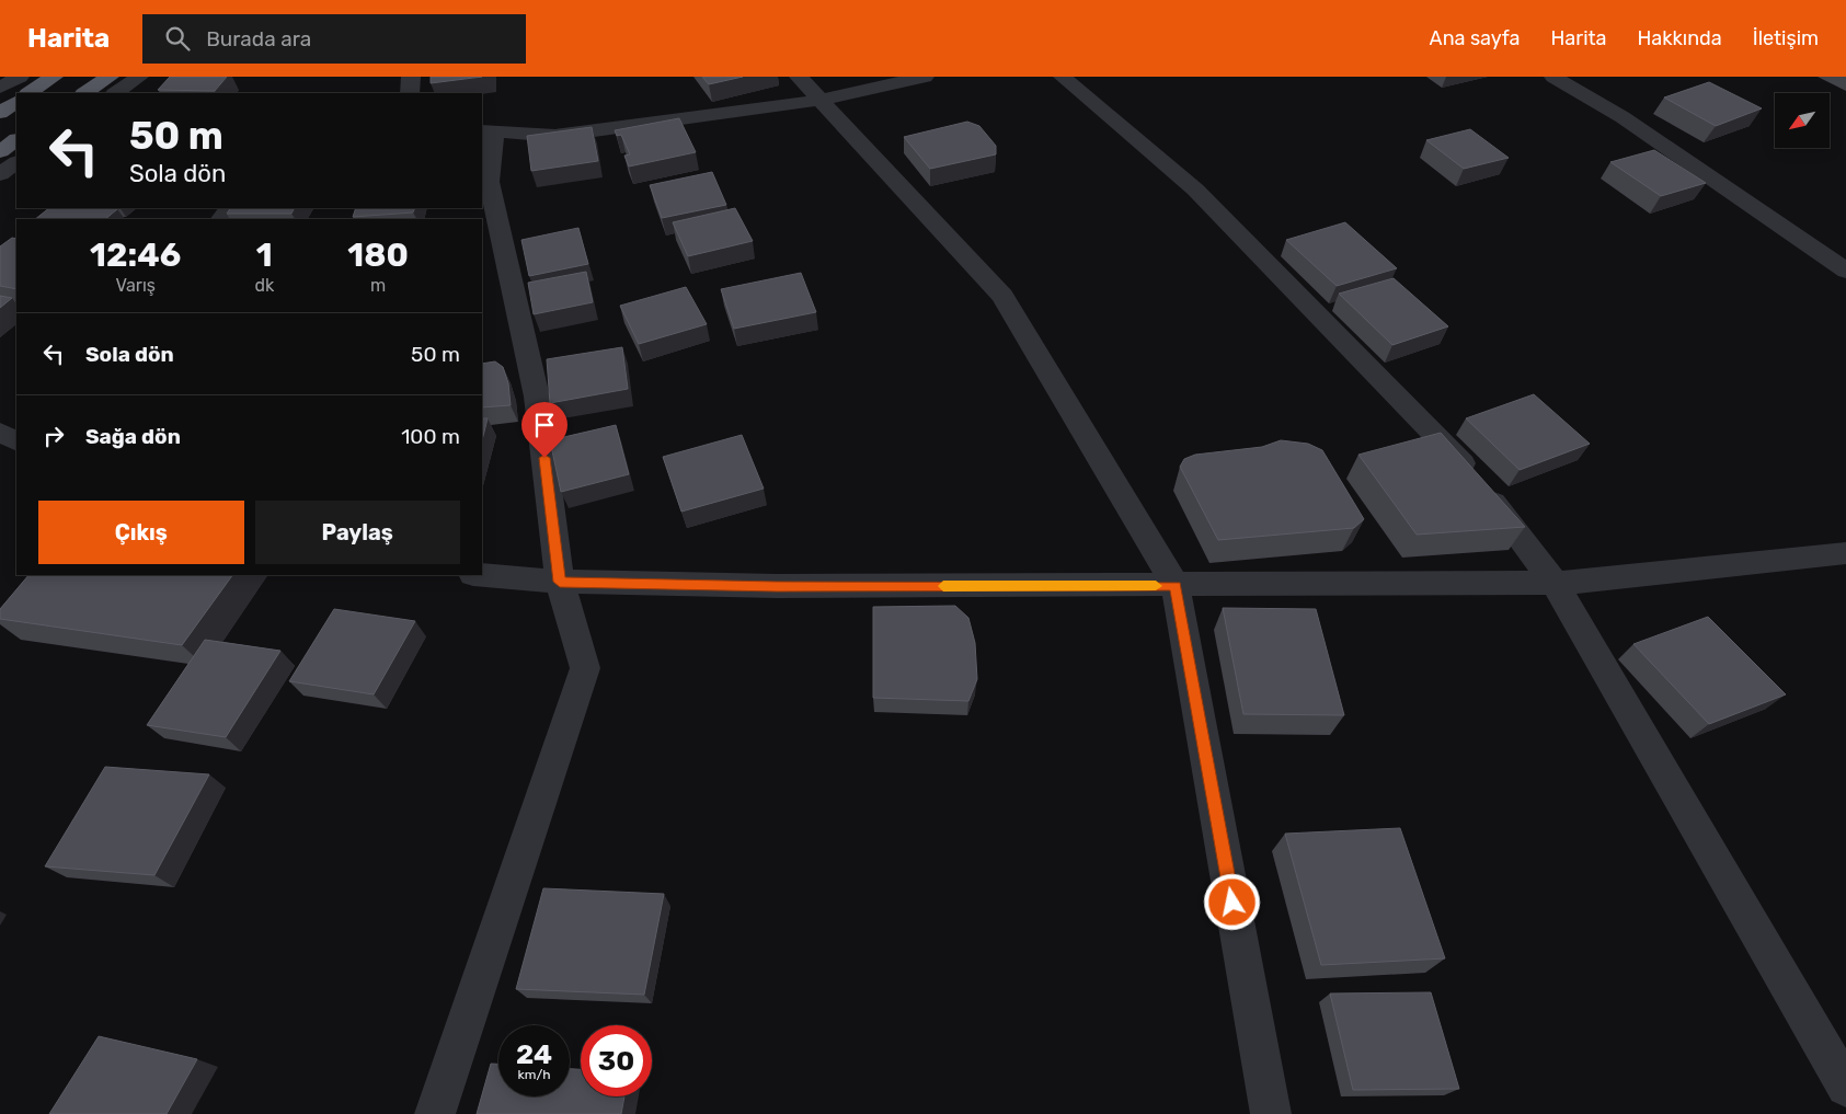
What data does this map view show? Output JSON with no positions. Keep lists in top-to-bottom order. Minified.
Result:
{"north":"bottom left","page":{"header":"Harita","search":"Burada ara","nav":["Ana sayfa","Harita","Hakkında","İletişim"],"turn":["50 m","Sola dön"],"eta":["12:46","Varış","1","dk","180","m"],"list":[{"name":"Sola dön","value":"50 m"},{"name":"Sağa dön","value":"100 m"}],"buttons":["Çıkış","Paylaş"],"speed":"24 km/h","limit":"30"}}
